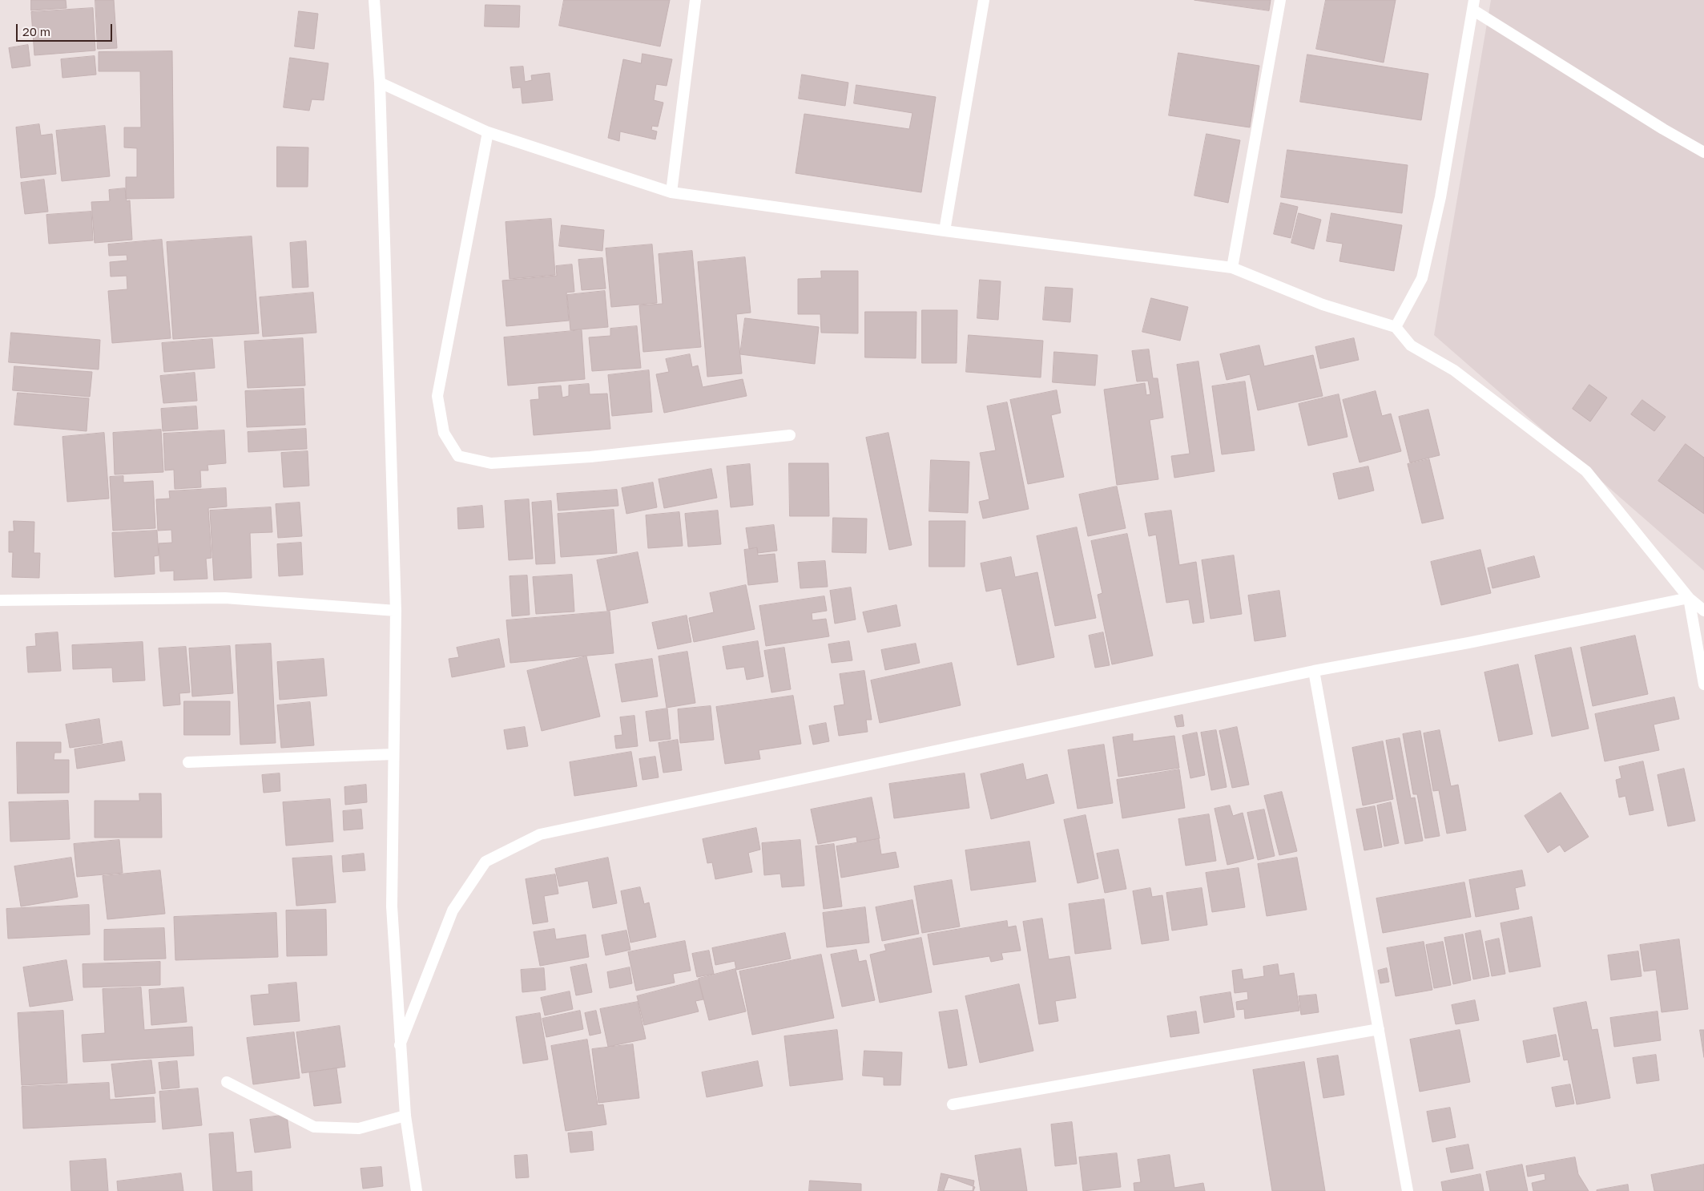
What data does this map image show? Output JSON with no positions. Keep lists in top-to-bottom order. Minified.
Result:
{"scale_bar":"20 m"}
